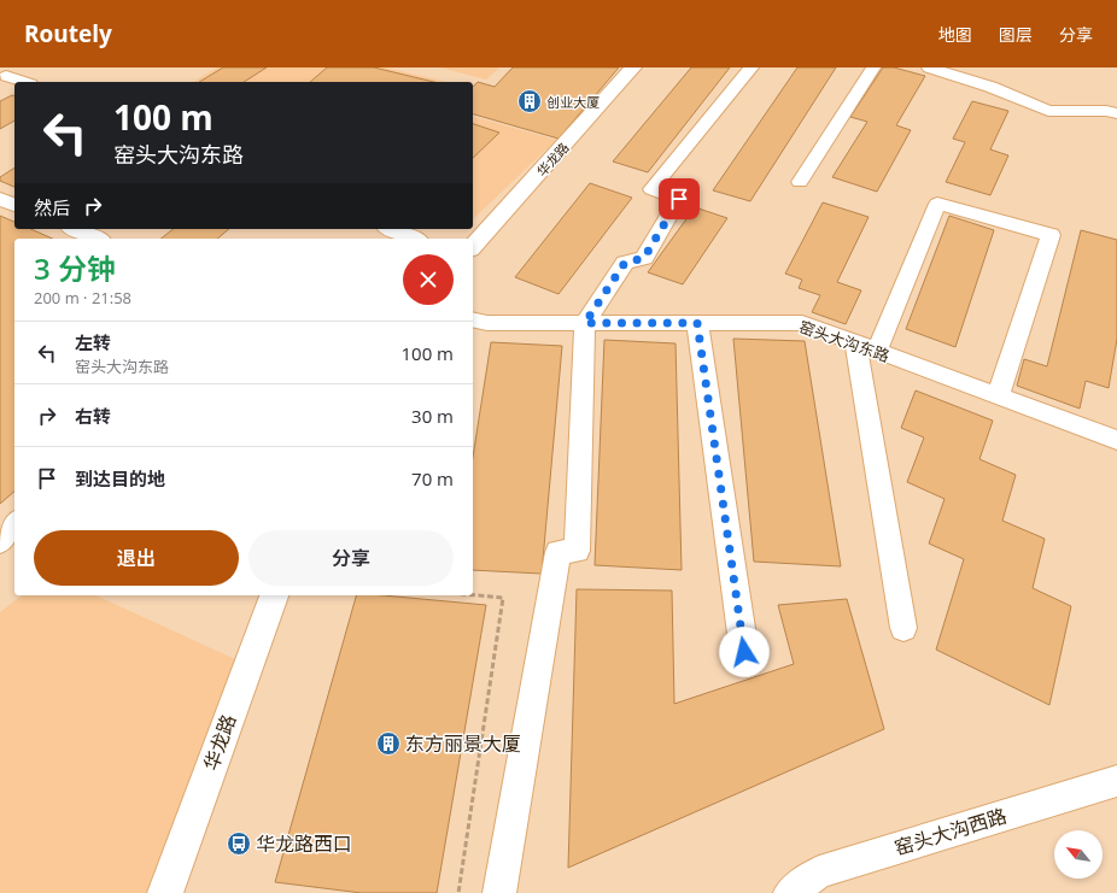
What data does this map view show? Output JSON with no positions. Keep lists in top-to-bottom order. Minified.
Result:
{"streets":{"main road":["华龙路"],"street":["窑头大沟东路","窑头大沟西路"]},"places":{"building":["创业大厦","东方丽景大厦"],"bus stop":["华龙路西口"]},"north":"top left","page":{"header":"Routely","nav":["地图","图层","分享"],"turn":["100 m","窑头大沟东路"],"then":"然后","heading":["3 分钟","200 m · 21:58"],"list":[{"name":"左转","note":"窑头大沟东路","value":"100 m"},{"name":"右转","value":"30 m"},{"name":"到达目的地","value":"70 m"}],"buttons":["退出","分享"]}}
